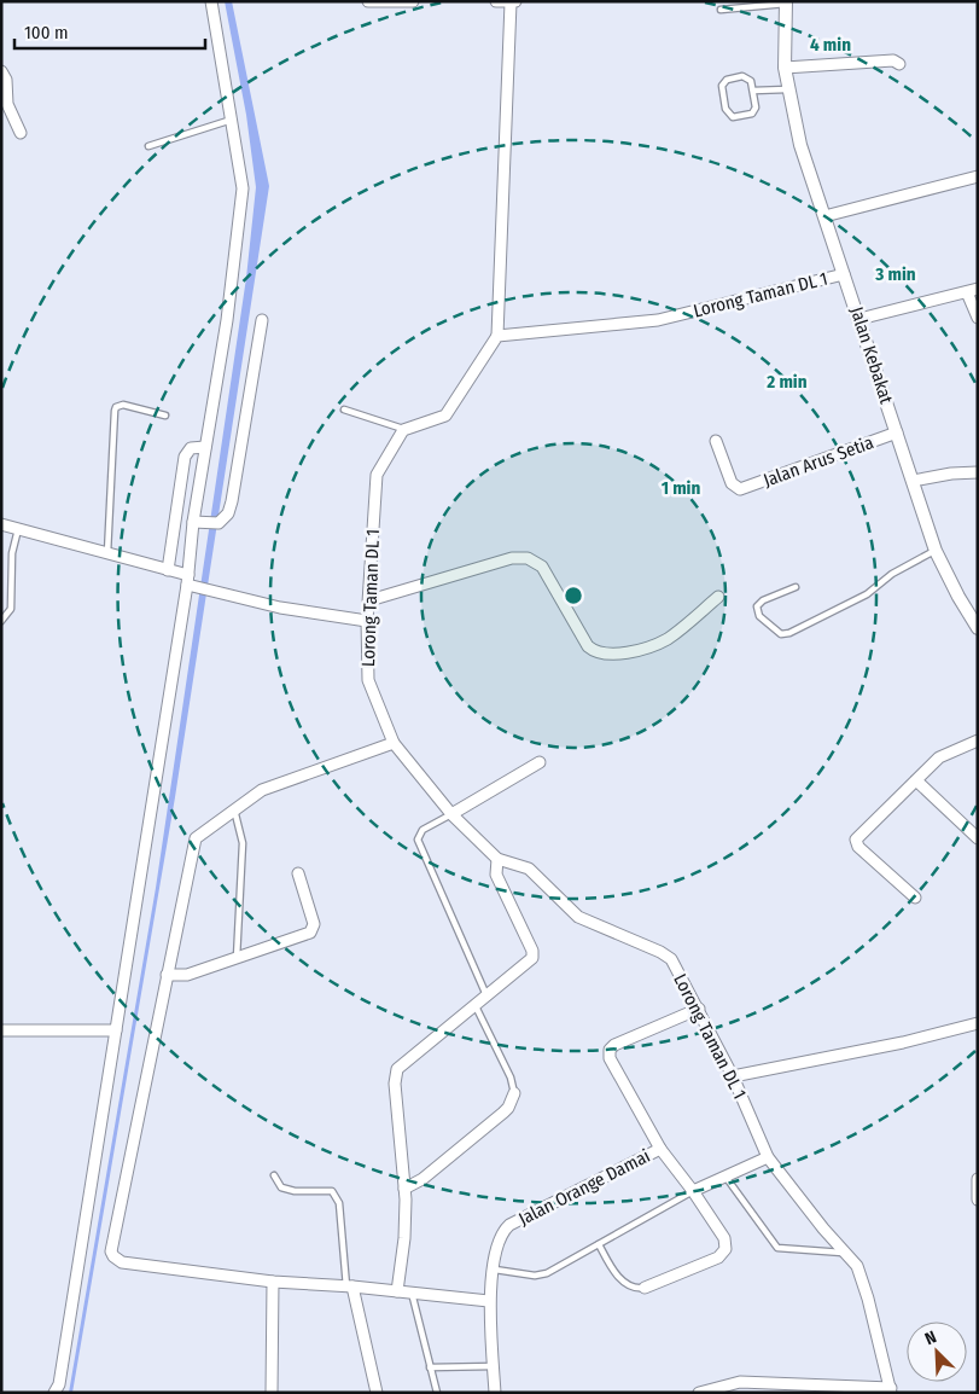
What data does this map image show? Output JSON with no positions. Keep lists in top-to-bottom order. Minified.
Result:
{"streets":{"street":["Lorong Taman DL 1","Jalan Kebakat","Jalan Arus Setia","Jalan Orange Damai"]},"crossings":[["Lorong Taman DL 1","Jalan Kebakat"],["Jalan Kebakat","Jalan Arus Setia"]],"scale_bar":"100 m","north":"top left","rings":["4 min","3 min","2 min","1 min"]}
